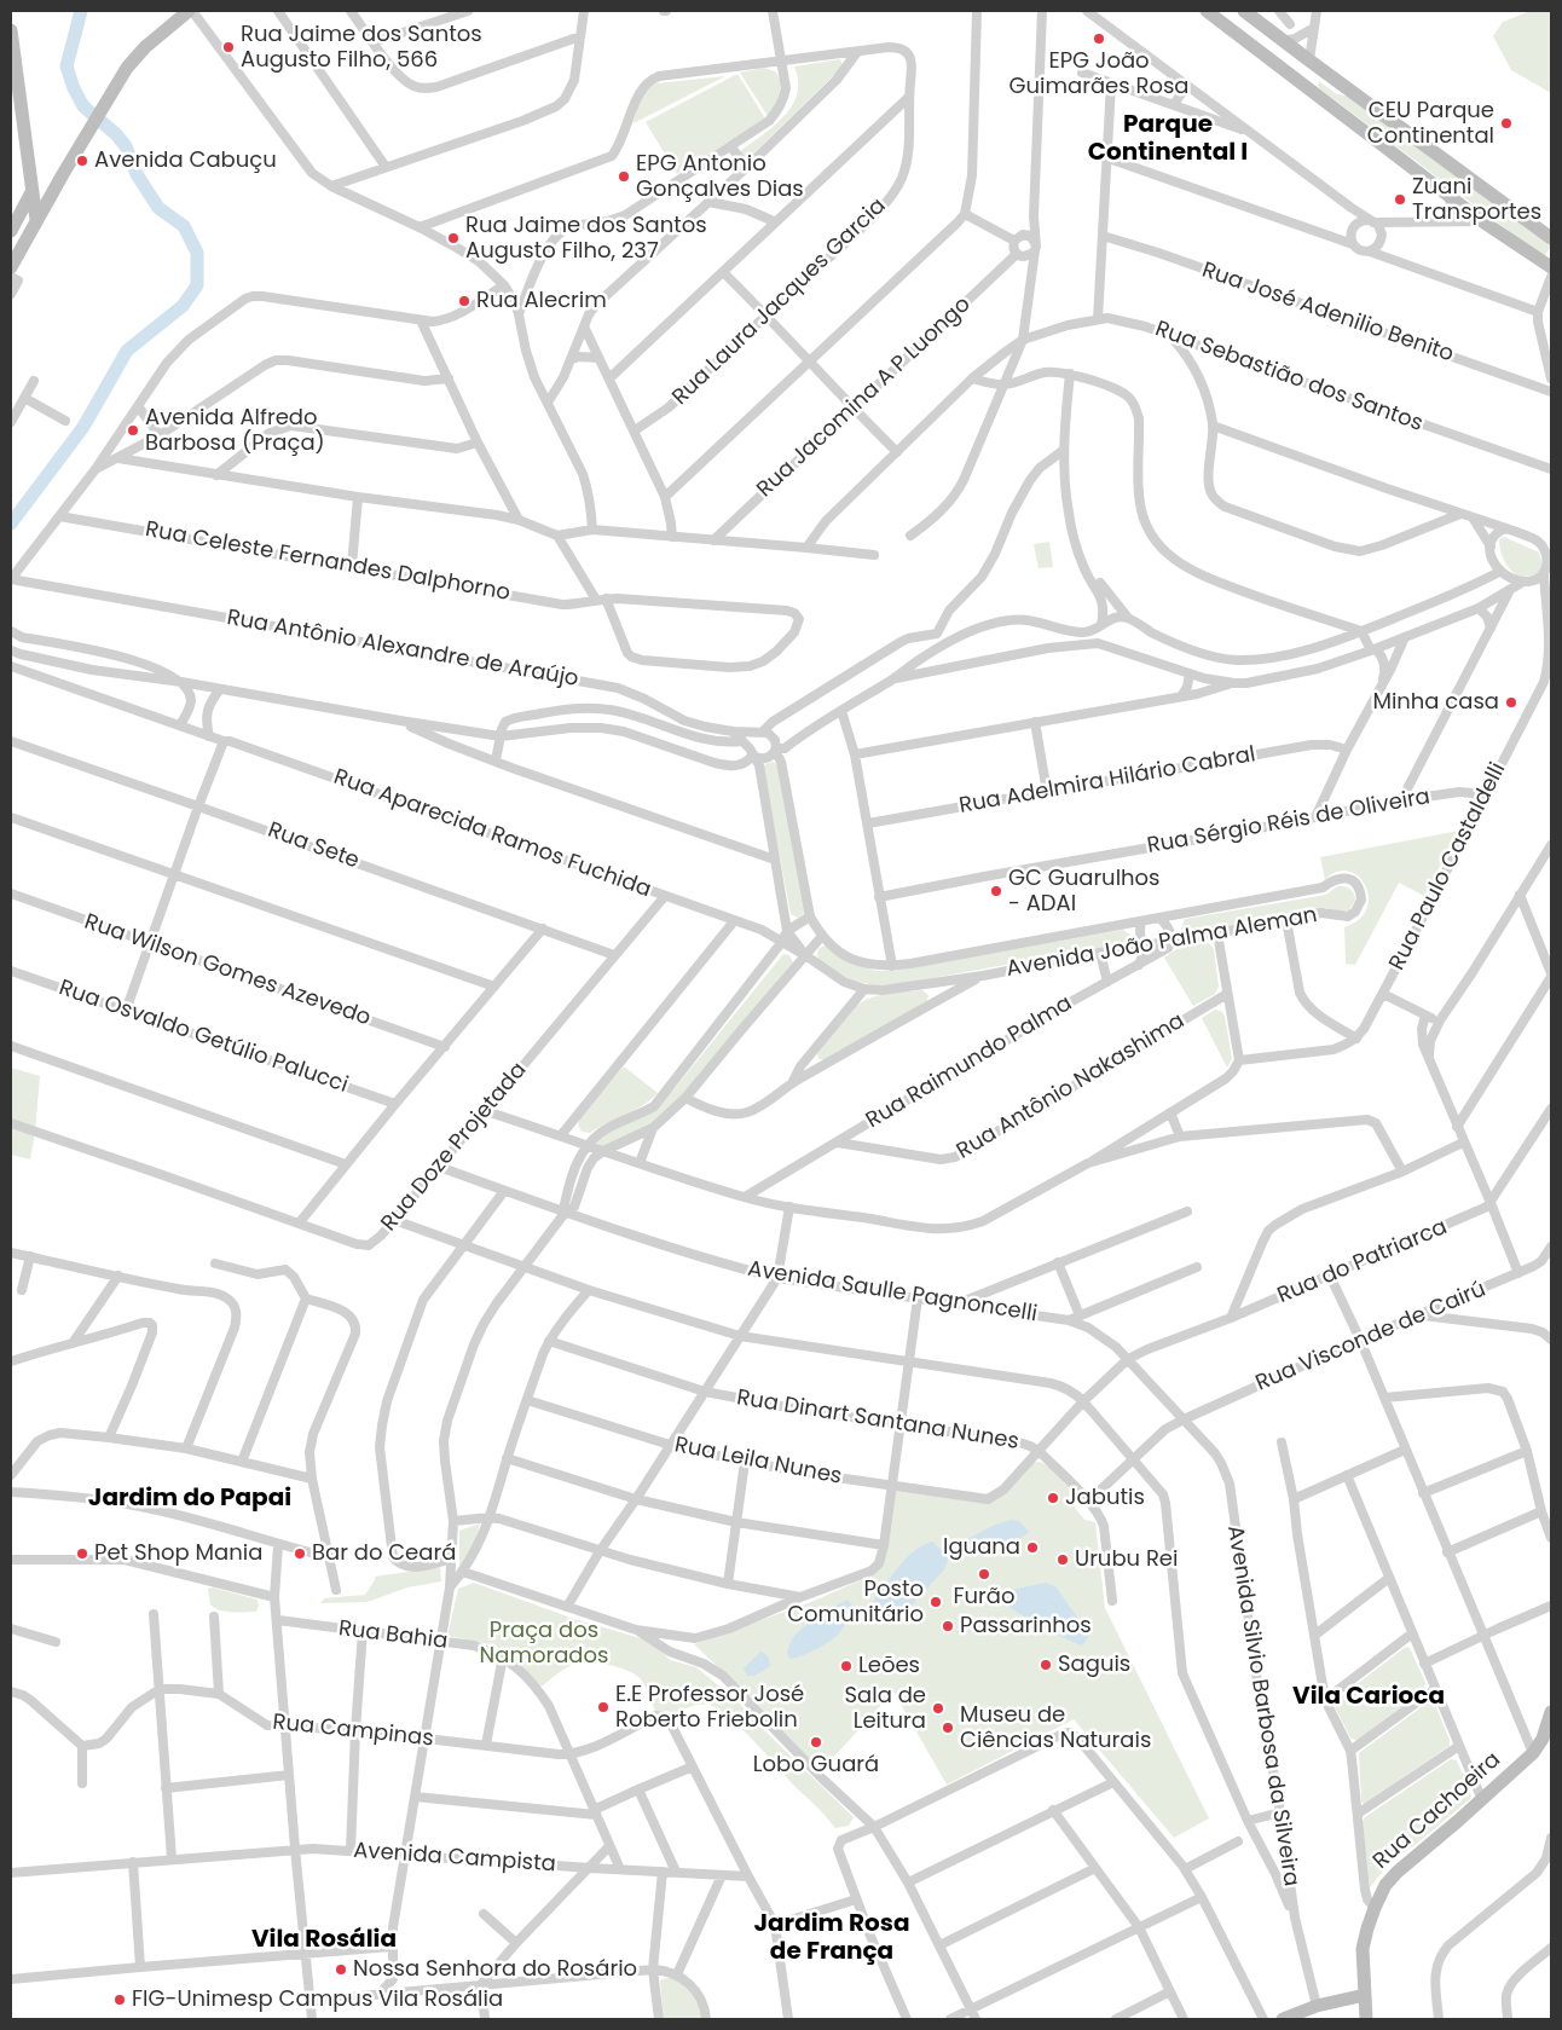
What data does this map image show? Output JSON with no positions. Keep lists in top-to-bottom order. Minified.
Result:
{"streets":{"main road":["Rua Cachoeira"],"street":["Rua Laura Jacques Garcia","Rua José Adenilio Benito","Rua Sebastião dos Santos","Rua Jacomina A P Luongo","Rua Celeste Fernandes Dalphorno","Rua Antônio Alexandre de Araújo","Rua Adelmira Hilário Cabral","Rua Sérgio Réis de Oliveira","Rua Aparecida Ramos Fuchida","Rua Sete","Rua Paulo Castaldelli","Avenida João Palma Aleman","Rua Wilson Gomes Azevedo","Rua Osvaldo Getúlio Palucci","Rua Raimundo Palma","Rua Antônio Nakashima","Rua Doze Projetada","Rua do Patriarca","Avenida Saulle Pagnoncelli","Rua Visconde de Cairú","Rua Dinart Santana Nunes","Rua Leila Nunes","Rua Bahia","Avenida Silvio Barbosa da Silveira","Rua Campinas","Avenida Campista"]},"crossings":[["Rua Antônio Alexandre de Araújo","Avenida João Palma Aleman"],["Rua Sérgio Réis de Oliveira","Rua Paulo Castaldelli"],["Rua Aparecida Ramos Fuchida","Avenida João Palma Aleman"],["Rua Aparecida Ramos Fuchida","Rua Doze Projetada"],["Rua Sete","Rua Doze Projetada"],["Avenida João Palma Aleman","Rua Raimundo Palma"],["Rua Raimundo Palma","Rua Antônio Nakashima"],["Rua Doze Projetada","Avenida Saulle Pagnoncelli"],["Rua do Patriarca","Avenida Saulle Pagnoncelli"],["Rua do Patriarca","Rua Dinart Santana Nunes"],["Rua do Patriarca","Rua Leila Nunes"],["Rua do Patriarca","Avenida Silvio Barbosa da Silveira"],["Avenida Saulle Pagnoncelli","Avenida Silvio Barbosa da Silveira"],["Rua Visconde de Cairú","Rua Dinart Santana Nunes"],["Rua Visconde de Cairú","Avenida Silvio Barbosa da Silveira"],["Rua Bahia","Rua Campinas"],["Rua Bahia","Avenida Campista"]],"districts":["Parque Continental I","Jardim do Papai","Vila Carioca","Jardim Rosa de França","Vila Rosália"],"parks":["Praça dos Namorados"],"places":["EPG João Guimarães Rosa","Rua Jaime dos Santos Augusto Filho, 566","CEU Parque Continental","Avenida Cabuçu","EPG Antonio Gonçalves Dias","Zuani Transportes","Rua Jaime dos Santos Augusto Filho, 237","Rua Alecrim","Avenida Alfredo Barbosa (Praça)","Minha casa","GC Guarulhos - ADAI","Jabutis","Iguana","Pet Shop Mania","Bar do Ceará","Urubu Rei","Furão","Posto Comunitário","Passarinhos","Saguis","Leões","E.E Professor José Roberto Friebolin","Sala de Leitura","Museu de Ciências Naturais","Lobo Guará","Nossa Senhora do Rosário","FIG-Unimesp Campus Vila Rosália"]}
